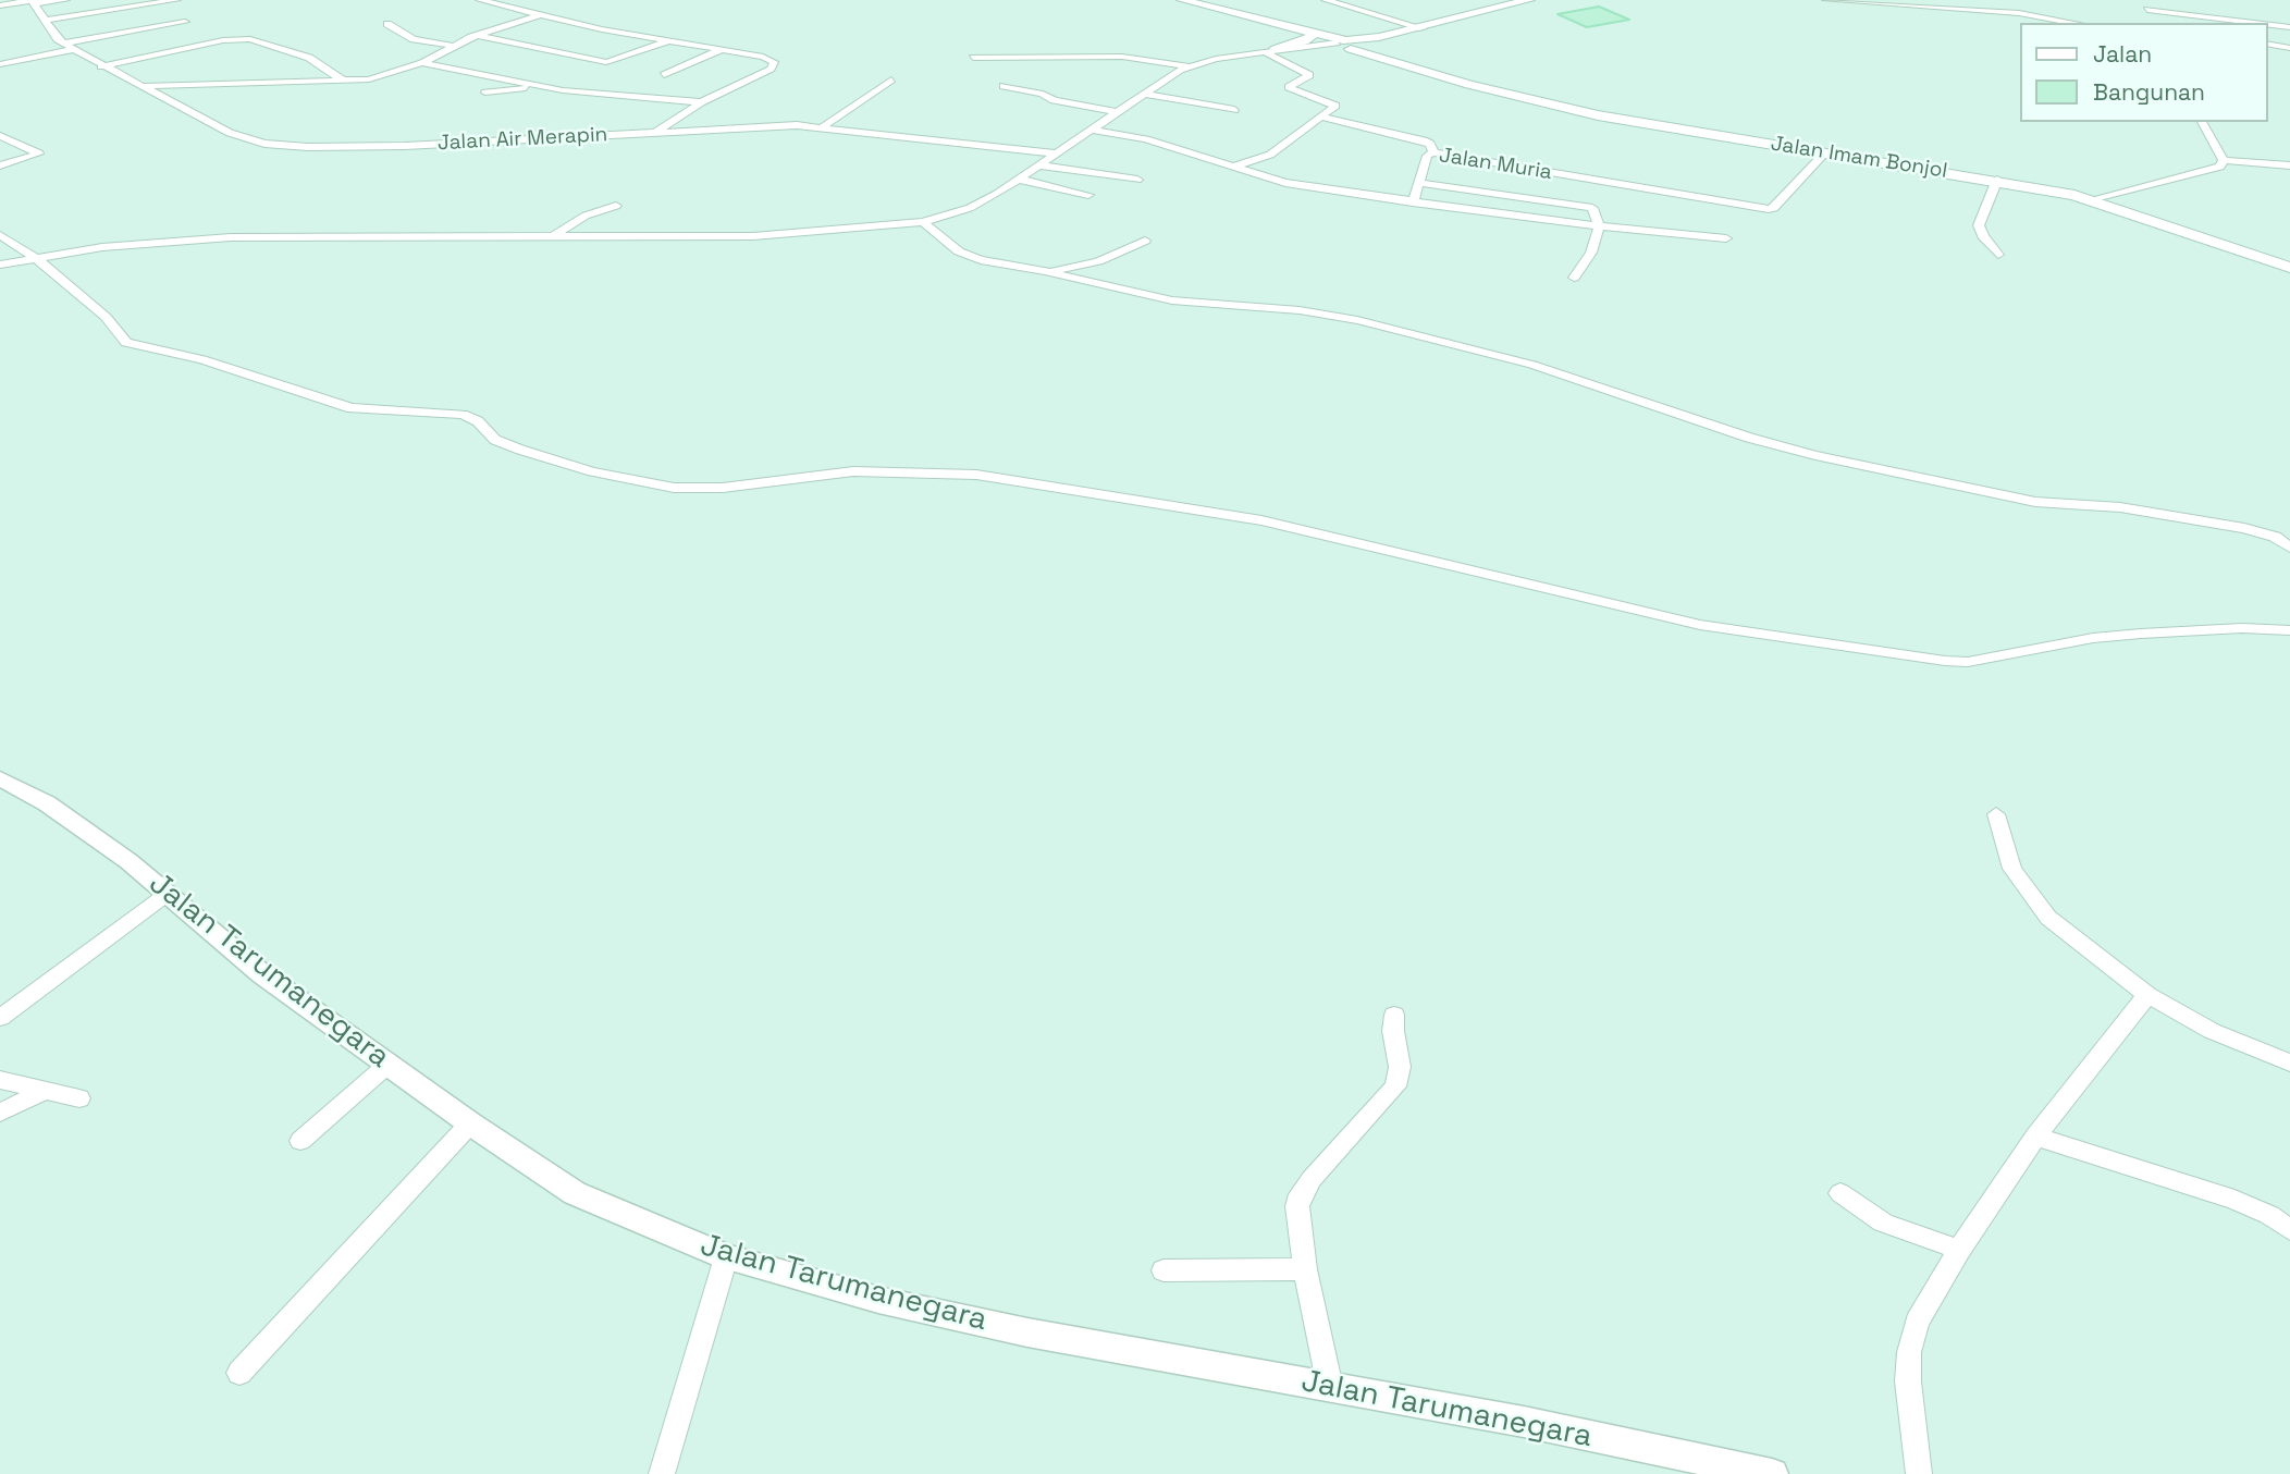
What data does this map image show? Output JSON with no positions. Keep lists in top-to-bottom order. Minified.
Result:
{"streets":{"main road":["Jalan Imam Bonjol"],"street":["Jalan Air Merapin","Jalan Muria","Jalan Tarumanegara"]},"crossings":[["Jalan Imam Bonjol","Jalan Muria"]],"legend":["Jalan","Bangunan"]}
